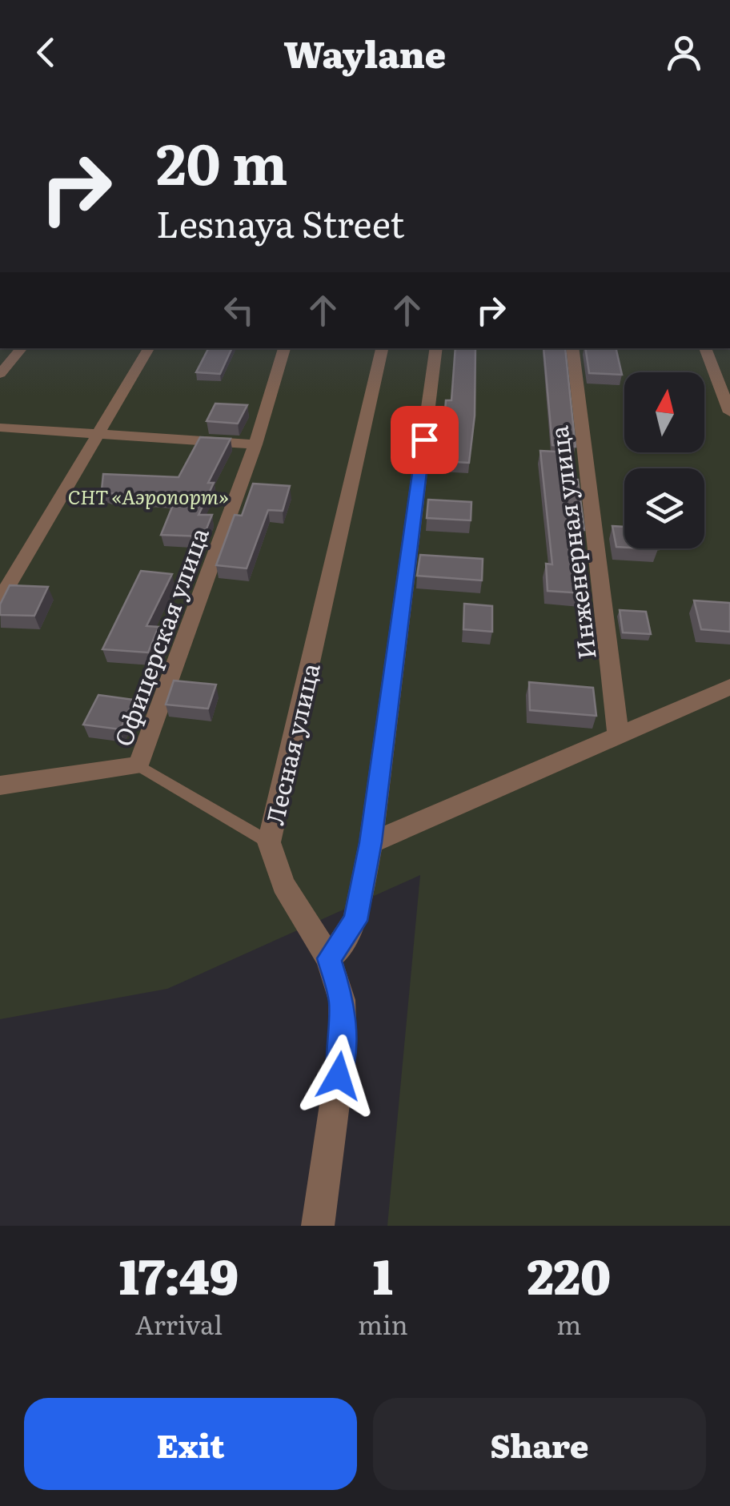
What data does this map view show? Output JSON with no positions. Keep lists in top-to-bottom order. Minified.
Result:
{"streets":{"street":["Инженерная улица","Офицерская улица","Лесная улица"]},"parks":["СНТ «Аэропорт»"],"north":"top","page":{"header":"Waylane","turn":["20 m","Lesnaya Street"],"eta":["17:49","Arrival","1","min","220","m"],"buttons":["Exit","Share"]}}
